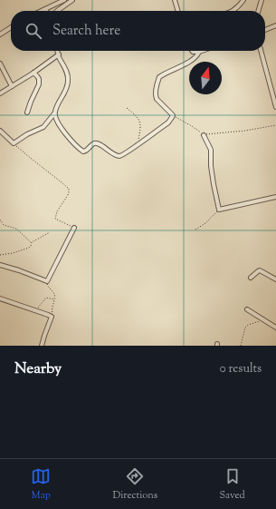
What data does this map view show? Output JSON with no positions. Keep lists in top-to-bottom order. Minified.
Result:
{"north":"top","page":{"search":"Search here","heading":["Nearby","0 results"],"nav":["Map","Directions","Saved"]}}
